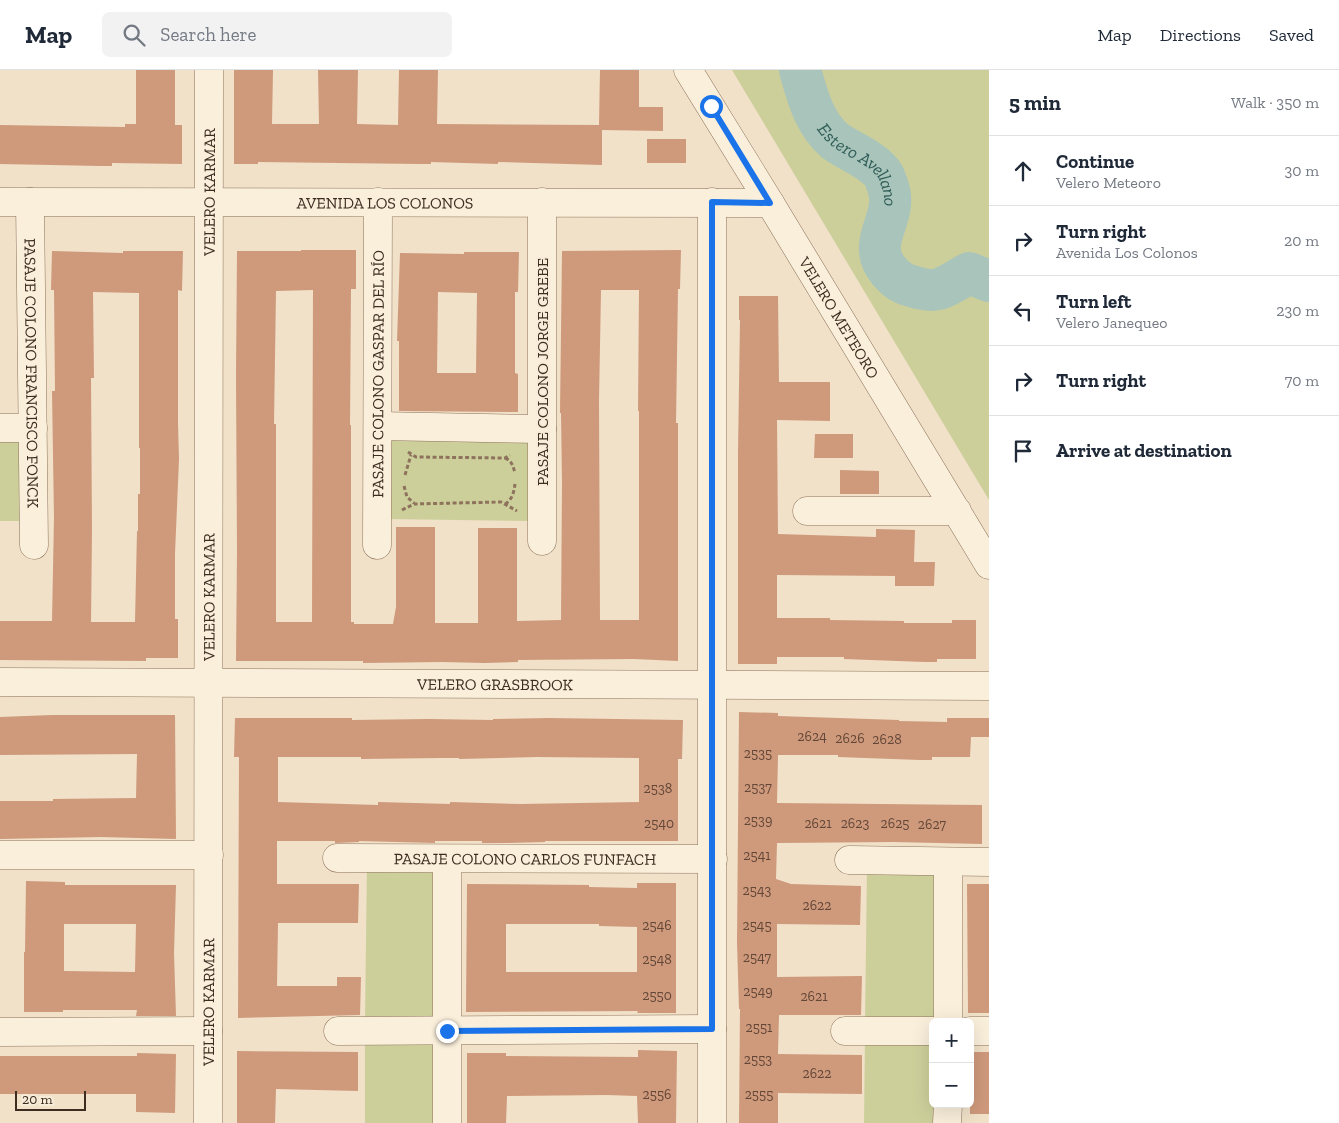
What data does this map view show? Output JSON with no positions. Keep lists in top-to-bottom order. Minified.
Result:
{"streets":{"street":["VELERO KARMAR","AVENIDA LOS COLONOS","VELERO METEORO","PASAJE COLONO JORGE GREBE","PASAJE COLONO FRANCISCO FONCK","PASAJE COLONO GASPAR DEL RÍO","VELERO GRASBROOK","PASAJE COLONO CARLOS FUNFACH"]},"crossings":[["VELERO KARMAR","AVENIDA LOS COLONOS"],["VELERO KARMAR","VELERO GRASBROOK"],["AVENIDA LOS COLONOS","VELERO METEORO"],["AVENIDA LOS COLONOS","PASAJE COLONO JORGE GREBE"],["AVENIDA LOS COLONOS","PASAJE COLONO FRANCISCO FONCK"],["AVENIDA LOS COLONOS","PASAJE COLONO GASPAR DEL RÍO"]],"water":["Estero Avellano"],"house_numbers":["2624","2626","2628","2535","2537","2538","2539","2540","2621","2623","2625","2627","2541","2543","2622","2546","2545","2547","2548","2549","2550","2621","2551","2553","2622","2556","2555"],"scale_bar":"20 m","page":{"header":"Map","search":"Search here","nav":["Map","Directions","Saved"],"heading":["5 min","Walk · 350 m"],"list":[["Continue","Velero Meteoro","30 m"],["Turn right","Avenida Los Colonos","20 m"],["Turn left","Velero Janequeo","230 m"],["Turn right","70 m"],"Arrive at destination"],"map_buttons":["+","−"],"scale":"20 m"}}
